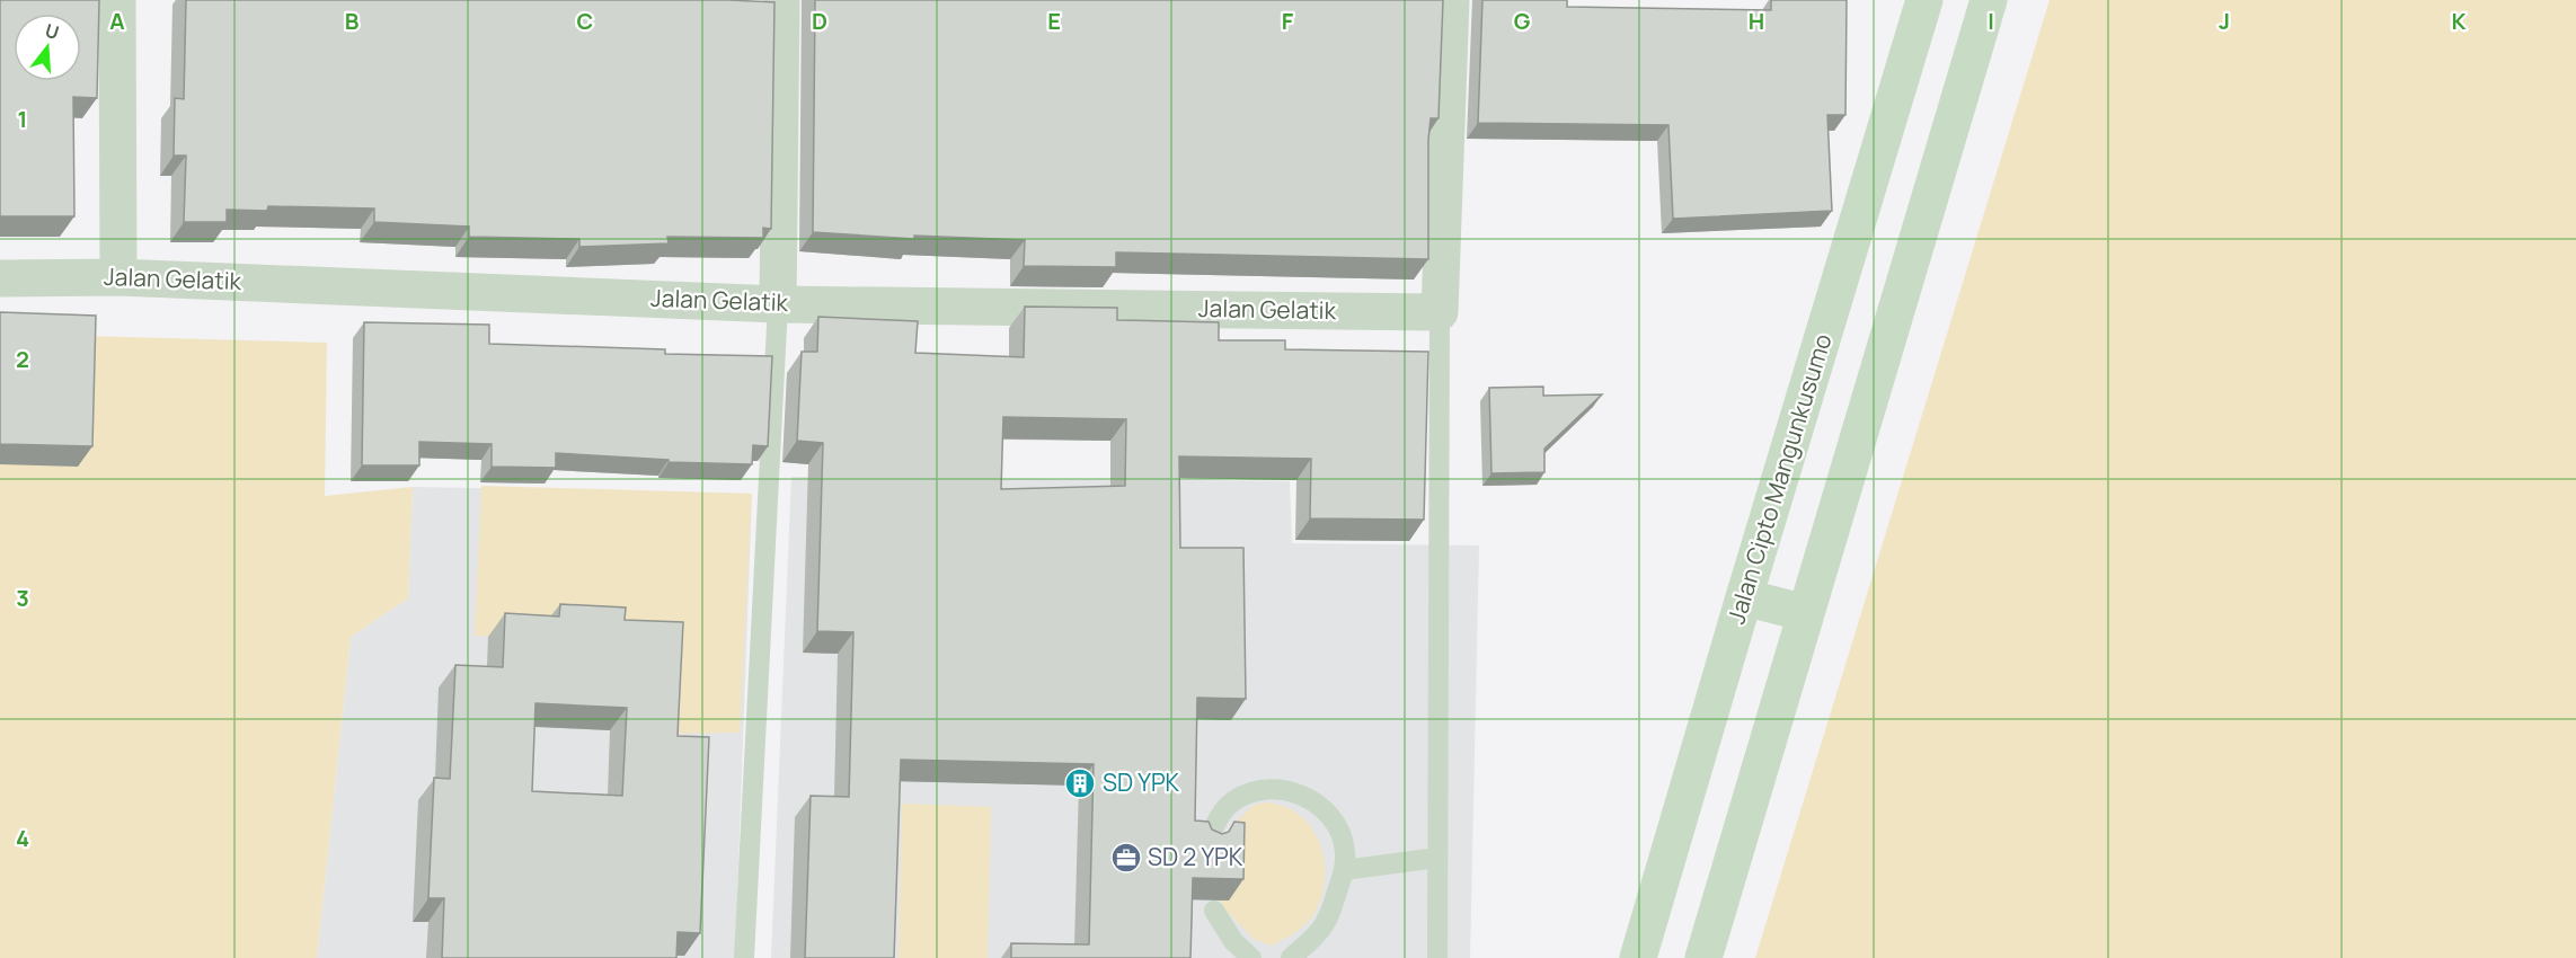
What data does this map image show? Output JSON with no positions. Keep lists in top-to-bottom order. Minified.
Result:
{"streets":{"street":["Jalan Gelatik","Jalan Cipto Mangunkusumo"]},"places":{"building":["SD YPK"],"office":["SD 2 YPK"]},"north":"top","grid":{"columns":["A","B","C","D","E","F","G","H","I","J","K"],"rows":["1","2","3","4"]}}
